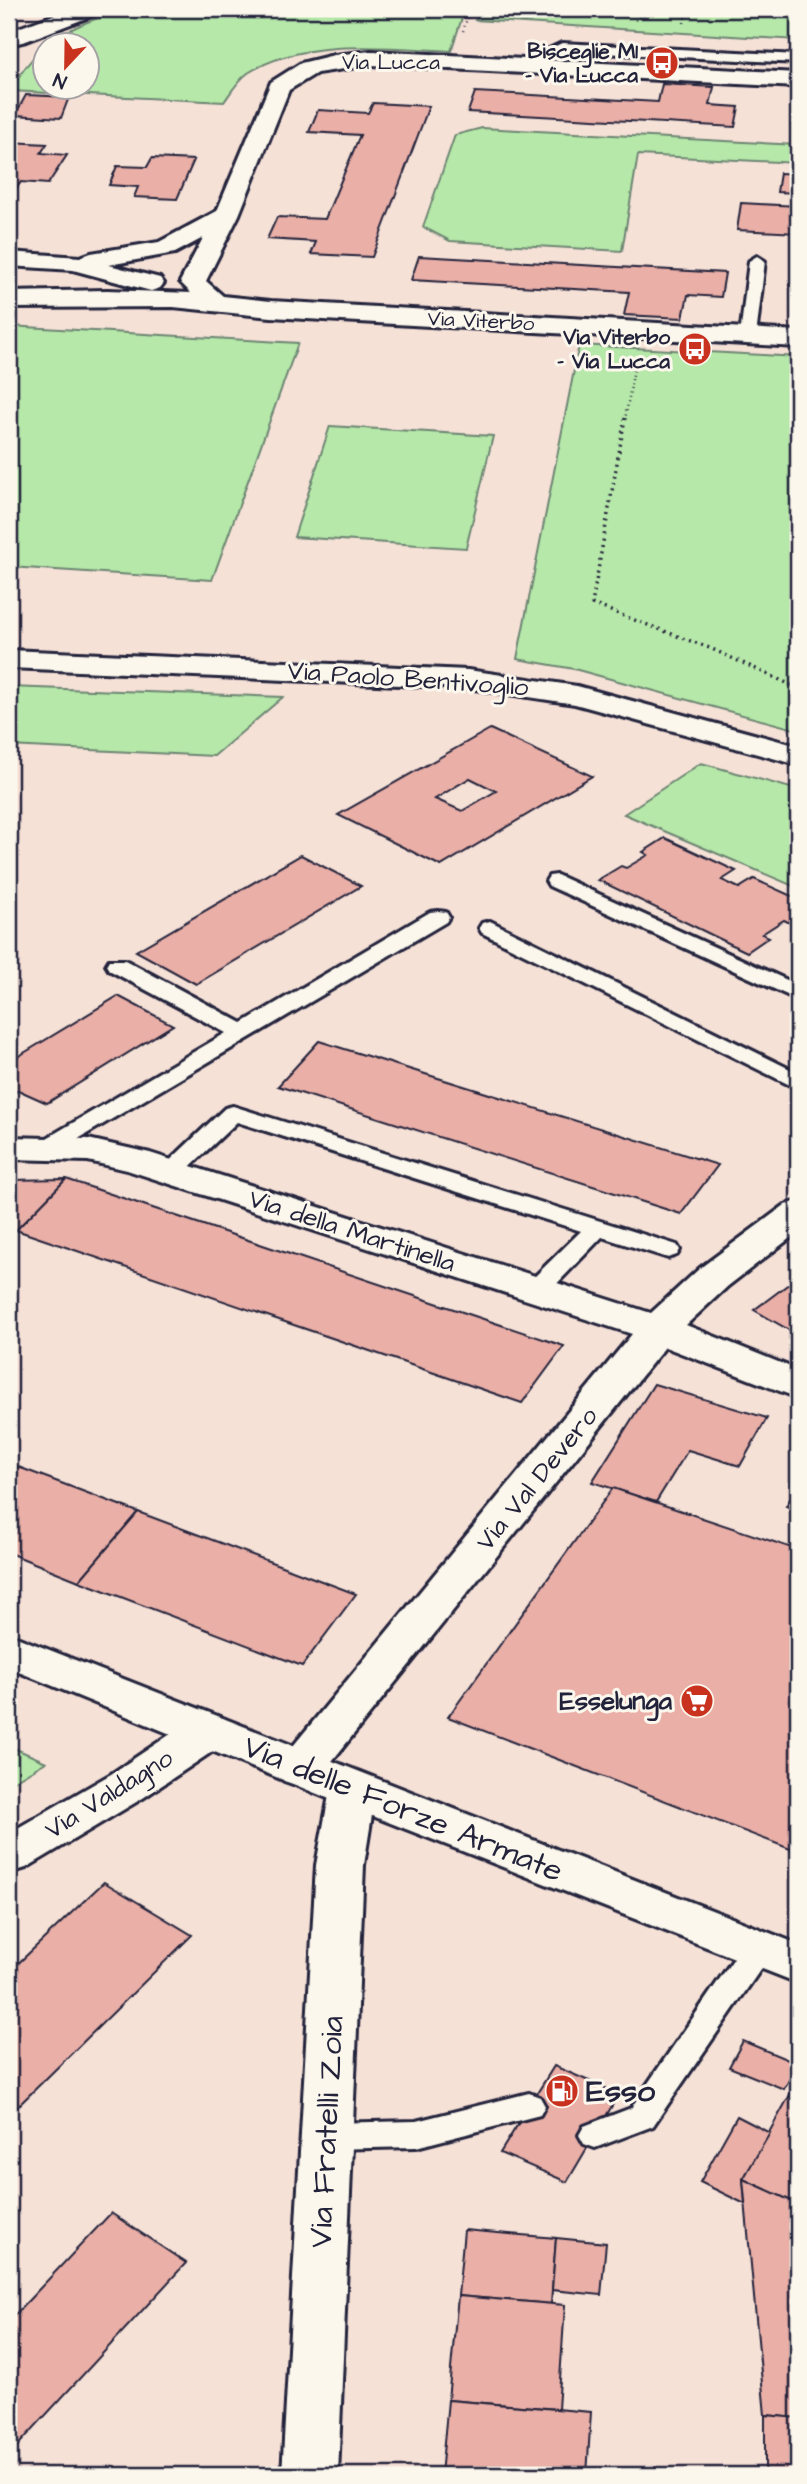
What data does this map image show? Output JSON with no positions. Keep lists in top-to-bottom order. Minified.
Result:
{"streets":{"street":["Via Lucca","Via Viterbo","Via Paolo Bentivoglio","Via della Martinella","Via Val Devero","Via Valdagno","Via delle Forze Armate","Via Fratelli Zoia"]},"crossings":[["Via Lucca","Via Viterbo"],["Via della Martinella","Via Val Devero"],["Via Val Devero","Via delle Forze Armate"],["Via Valdagno","Via delle Forze Armate"],["Via delle Forze Armate","Via Fratelli Zoia"]],"places":{"bus stop":["Bisceglie M1 - Via Lucca","Via Viterbo - Via Lucca"],"supermarket":["Esselunga"],"fuel station":["Esso"]},"north":"bottom"}
